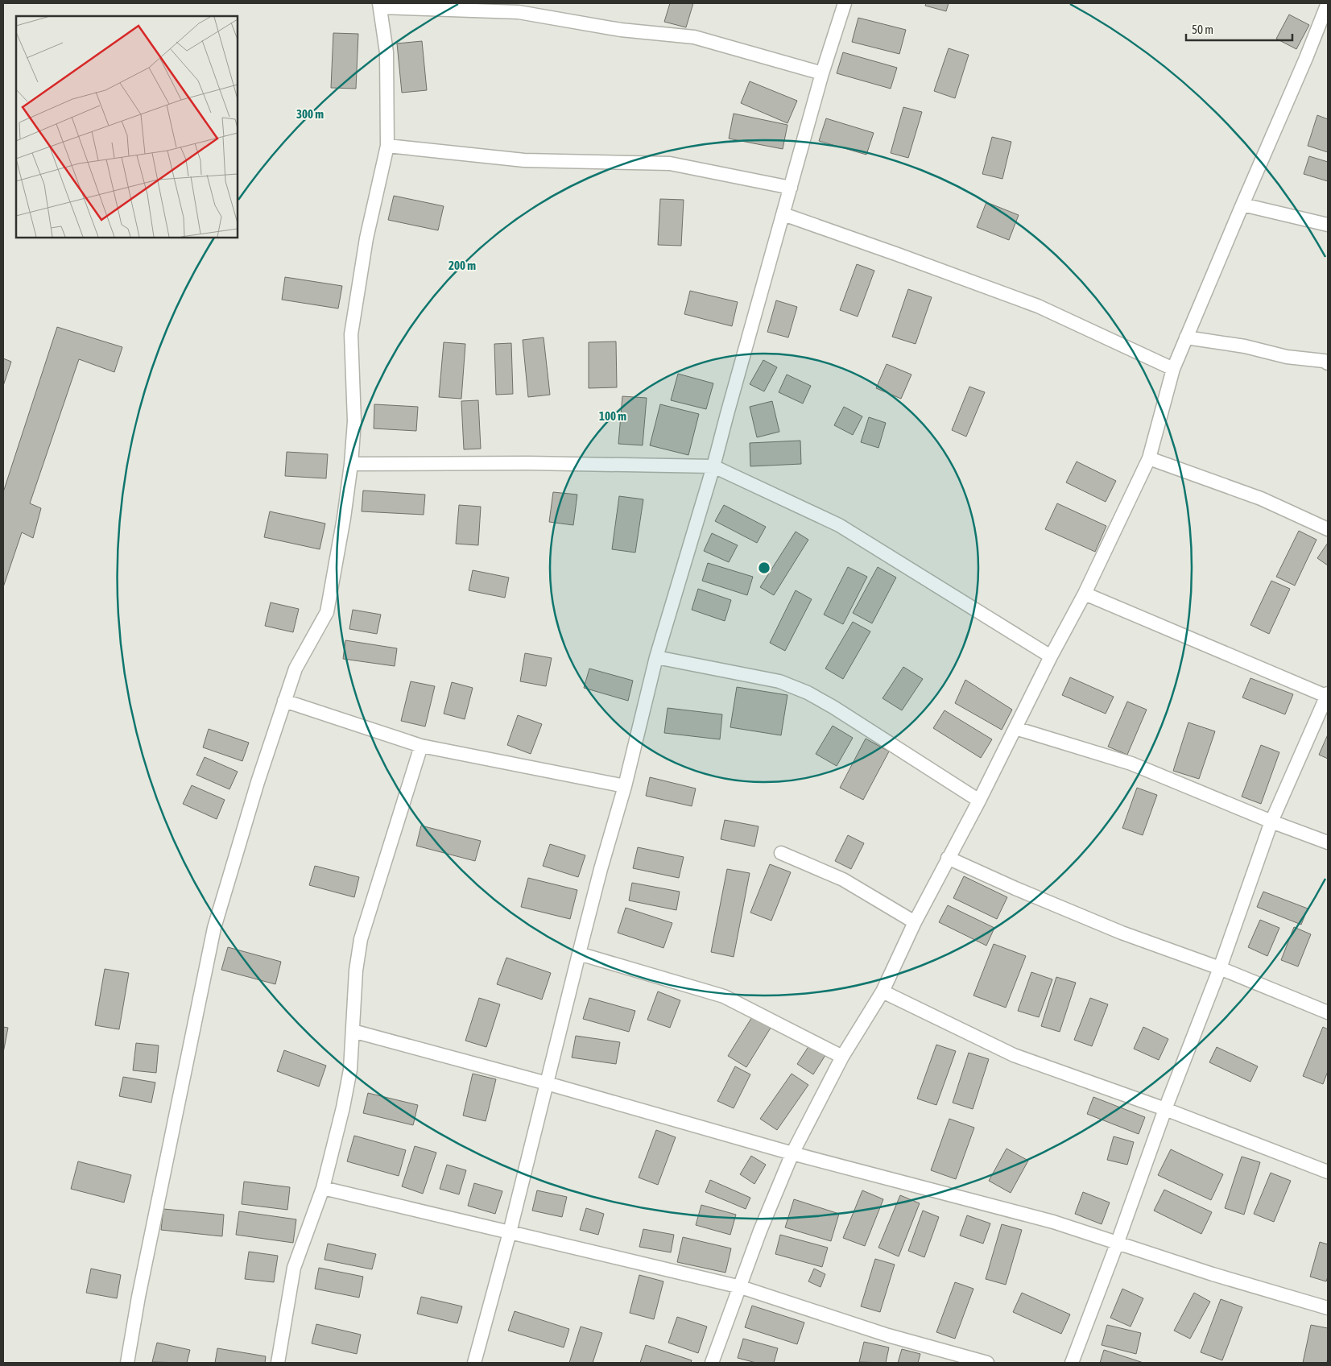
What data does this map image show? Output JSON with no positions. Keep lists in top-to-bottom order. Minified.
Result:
{"scale_bar":"50 m","rings":["300 m","200 m","100 m"]}
